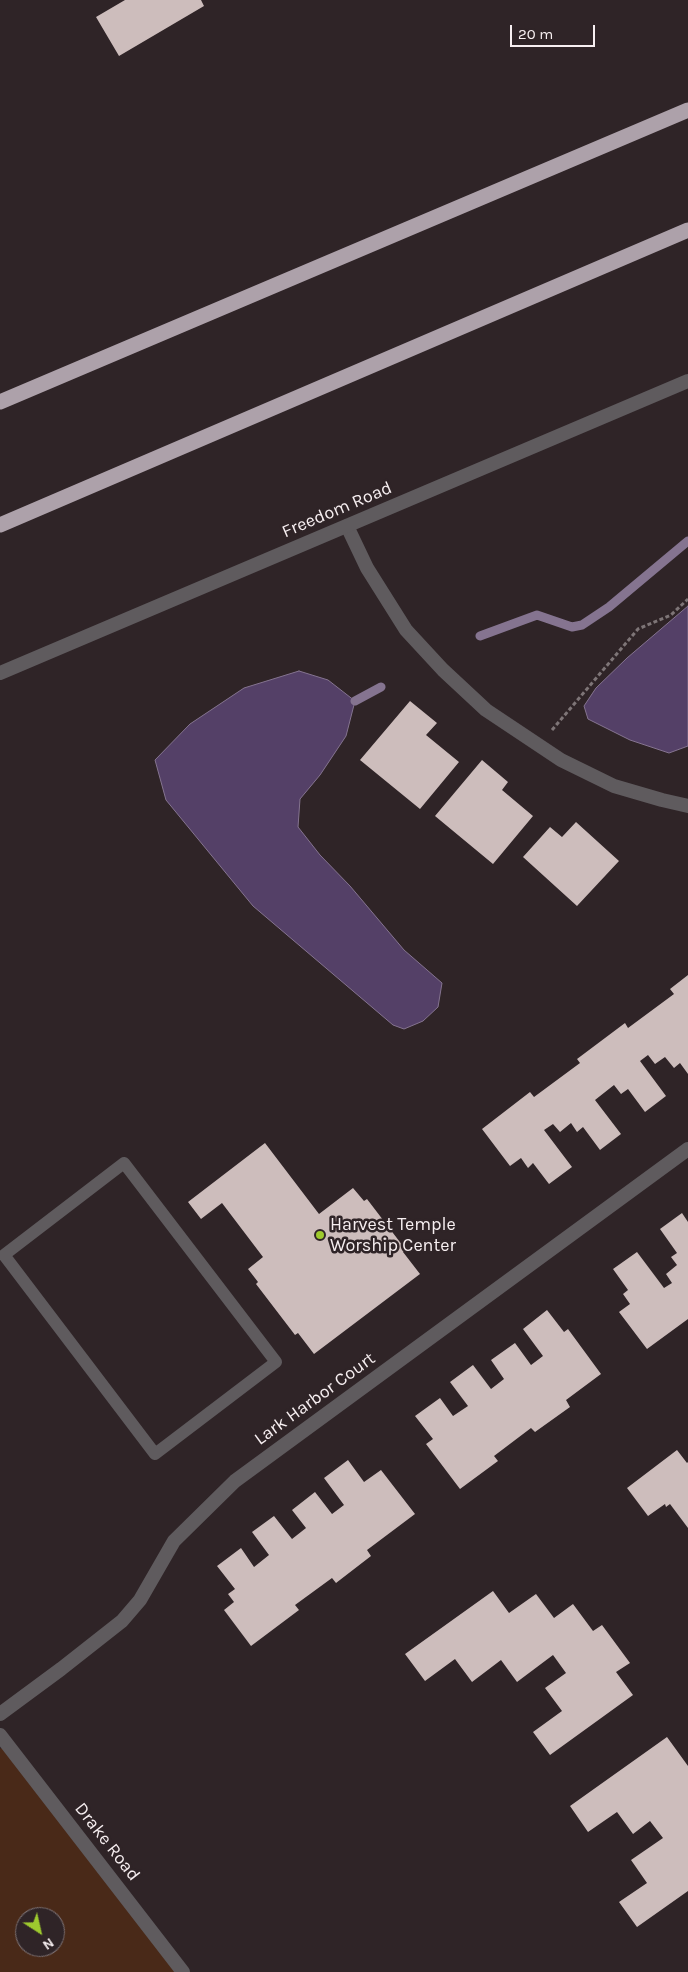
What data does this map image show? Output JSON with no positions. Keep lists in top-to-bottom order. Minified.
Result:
{"streets":{"street":["Freedom Road","Lark Harbor Court","Drake Road"]},"places":["Harvest Temple Worship Center"],"scale_bar":"20 m","north":"bottom right"}
